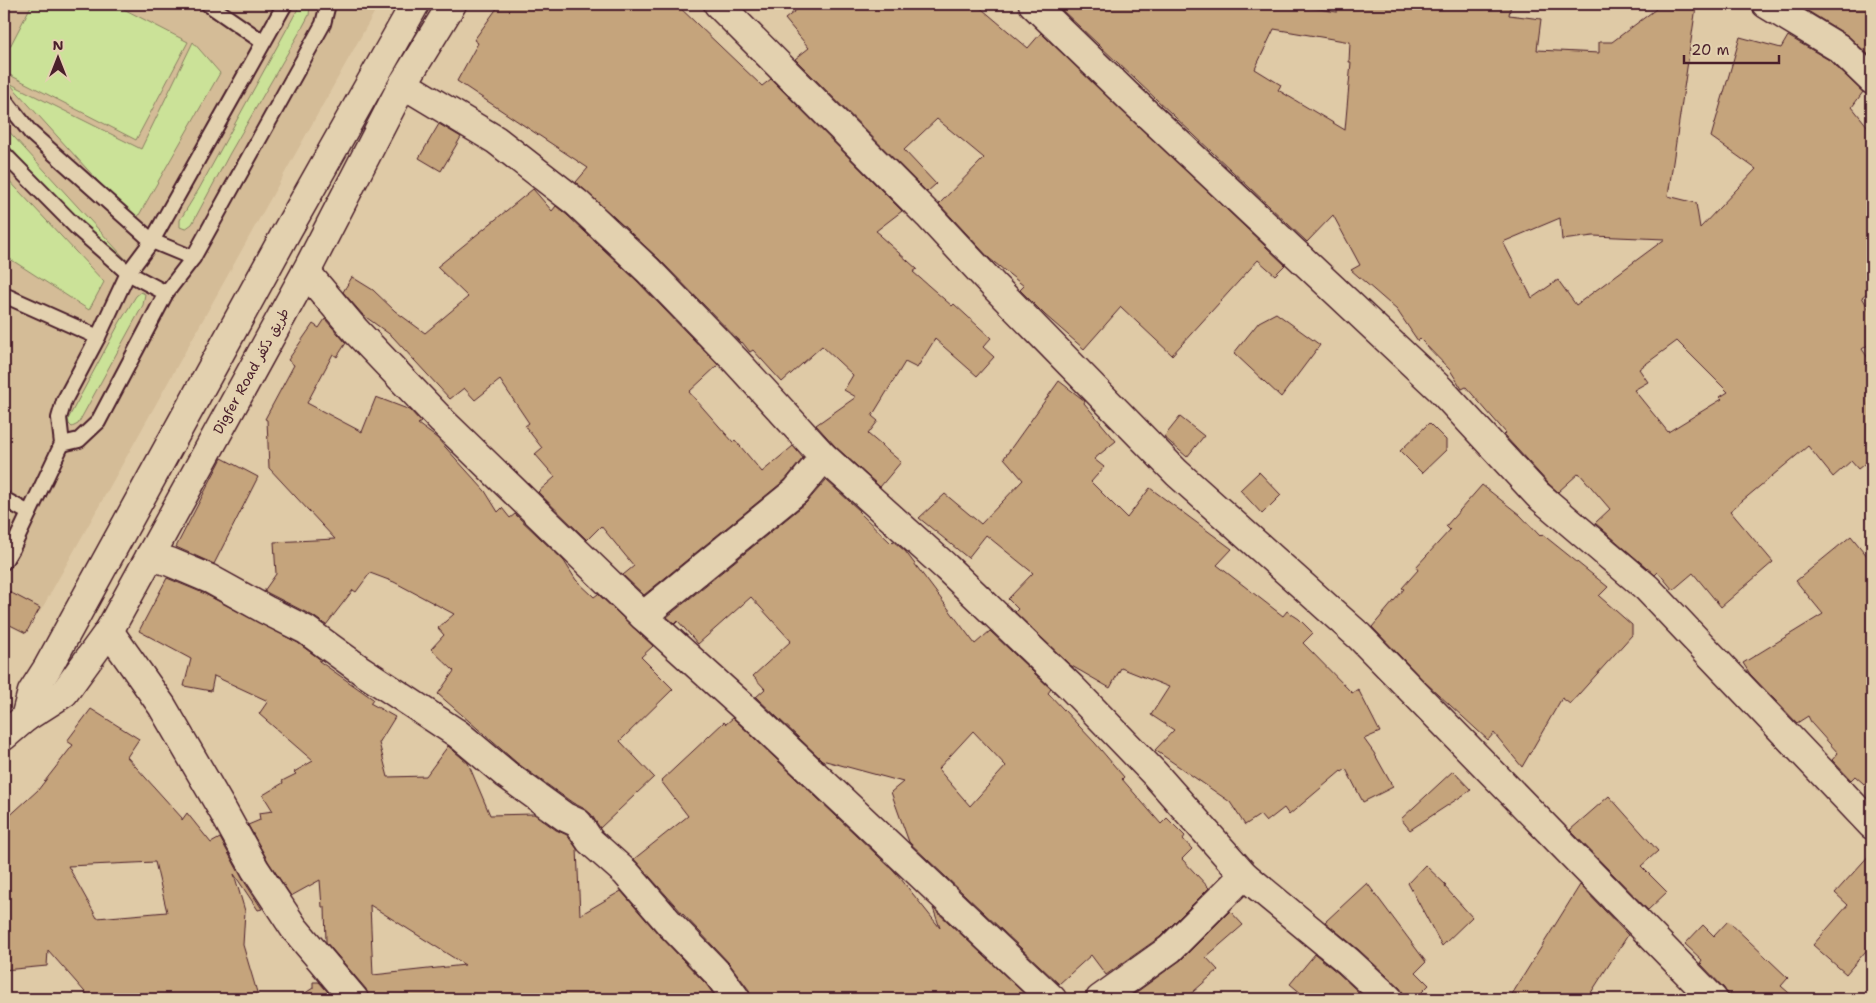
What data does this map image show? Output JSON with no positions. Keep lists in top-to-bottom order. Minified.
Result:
{"streets":{"street":["Digfer Road طريق دكفر"]},"scale_bar":"20 m","north":"top"}
